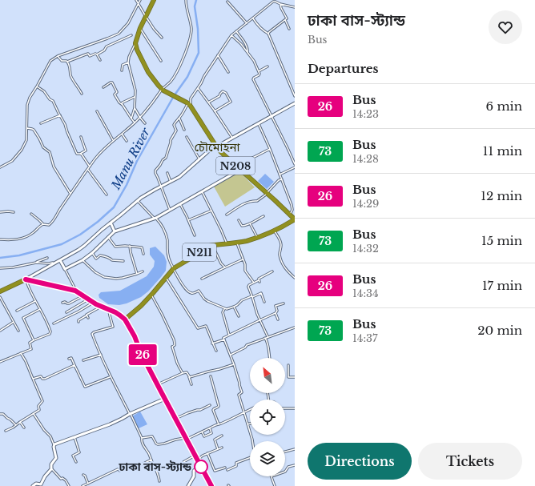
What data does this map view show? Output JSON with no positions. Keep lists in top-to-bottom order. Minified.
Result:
{"streets":{"highway":["N208","N211"]},"crossings":[["N208","N211"]],"districts":["চৌমোহনা"],"water":["Manu River"],"places":["ঢাকা বাস-স্ট্যান্ড"],"lines":["bus line 26"],"north":"top left","page":{"on_map":"26","heading":[["ঢাকা বাস-স্ট্যান্ড","Bus"],"Departures"],"list":[{"mark":"26","name":"Bus","note":"14:23","value":"6 min"},{"mark":"73","name":"Bus","note":"14:28","value":"11 min"},{"mark":"26","name":"Bus","note":"14:29","value":"12 min"},{"mark":"73","name":"Bus","note":"14:32","value":"15 min"},{"mark":"26","name":"Bus","note":"14:34","value":"17 min"},{"mark":"73","name":"Bus","note":"14:37","value":"20 min"}],"buttons":["Directions","Tickets"]}}
